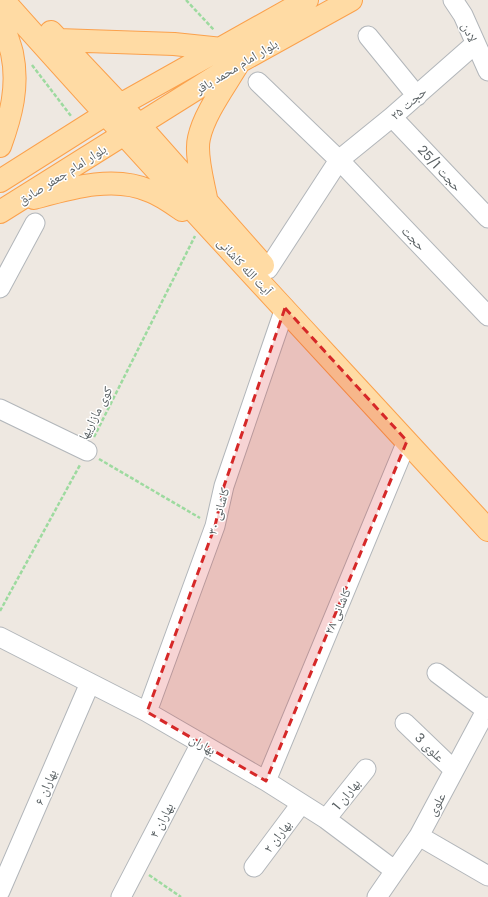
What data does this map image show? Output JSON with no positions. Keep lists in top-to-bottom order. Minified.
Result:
{"streets":{"main road":["بلوار امام محمد باقر","بلوار امام جعفر صادق","آیت الله کاشانی"],"street":["لادن","حجت ۲۵","حجت 25/1","حجت","کاشانی ۳۰","کاشانی ۲۸","بهاران","علوی 3","بهاران ۶","بهاران 1","علوی","بهاران ۴","بهاران ۲"],"path":["کوی مازاریها"]},"crossings":[["لادن","حجت ۲۵"],["بلوار امام محمد باقر","بلوار امام جعفر صادق"],["بلوار امام محمد باقر","آیت الله کاشانی"],["حجت ۲۵","حجت 25/1"],["حجت ۲۵","حجت"],["بلوار امام جعفر صادق","آیت الله کاشانی"],["آیت الله کاشانی","کوی مازاریها"],["آیت الله کاشانی","کاشانی ۳۰"],["آیت الله کاشانی","کاشانی ۲۸"],["کاشانی ۳۰","بهاران"],["کاشانی ۲۸","بهاران"],["بهاران","بهاران ۶"],["بهاران","بهاران 1"],["بهاران","علوی"],["بهاران","بهاران ۴"],["بهاران","بهاران ۲"],["علوی 3","علوی"]]}
